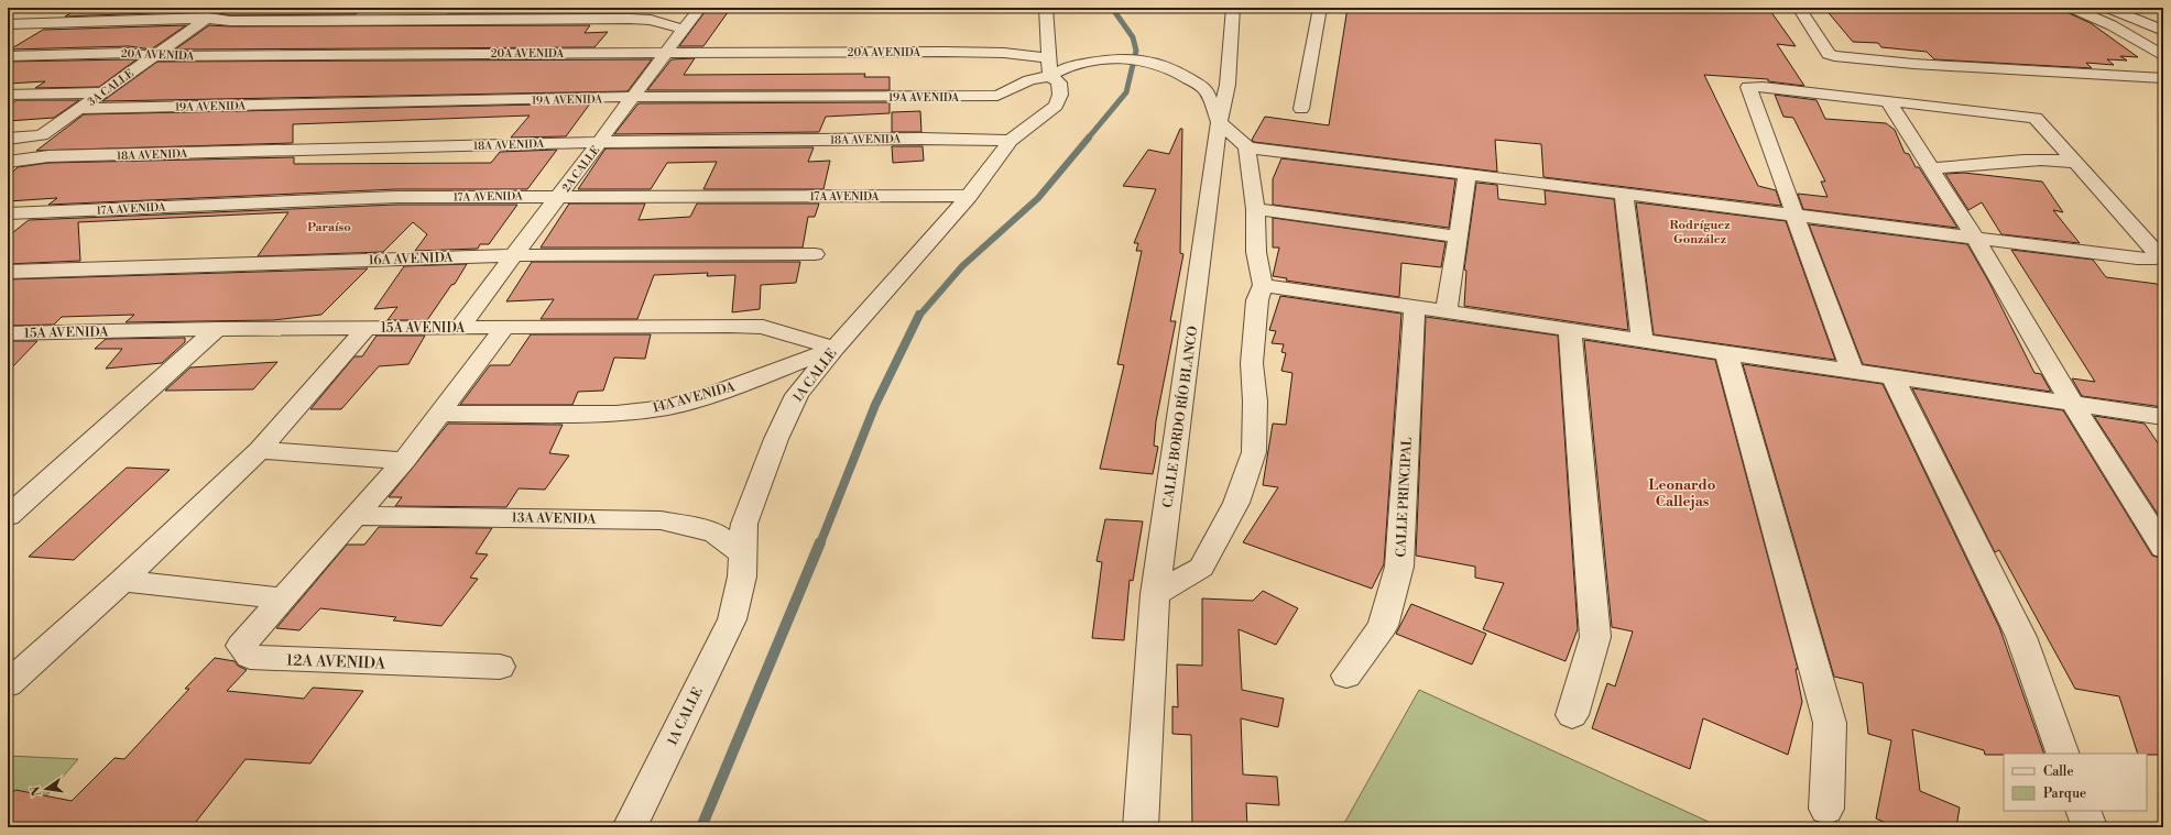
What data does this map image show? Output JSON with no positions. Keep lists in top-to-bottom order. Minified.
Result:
{"streets":{"street":["20A AVENIDA","3A CALLE","19A AVENIDA","18A AVENIDA","2A CALLE","17A AVENIDA","16A AVENIDA","15A AVENIDA","1A CALLE","14A AVENIDA","CALLE BORDO RÍO BLANCO","CALLE PRINCIPAL","13A AVENIDA","12A AVENIDA"]},"crossings":[["20A AVENIDA","3A CALLE"],["20A AVENIDA","19A AVENIDA"],["20A AVENIDA","2A CALLE"],["20A AVENIDA","1A CALLE"],["3A CALLE","19A AVENIDA"],["19A AVENIDA","2A CALLE"],["19A AVENIDA","1A CALLE"],["19A AVENIDA","CALLE BORDO RÍO BLANCO"],["18A AVENIDA","2A CALLE"],["18A AVENIDA","1A CALLE"],["2A CALLE","17A AVENIDA"],["2A CALLE","16A AVENIDA"],["2A CALLE","15A AVENIDA"],["17A AVENIDA","1A CALLE"],["15A AVENIDA","1A CALLE"],["15A AVENIDA","14A AVENIDA"],["1A CALLE","14A AVENIDA"],["1A CALLE","13A AVENIDA"]],"districts":["Rodríguez González","Paraíso","Leonardo Callejas"],"legend":["Calle","Parque"],"north":"left"}
